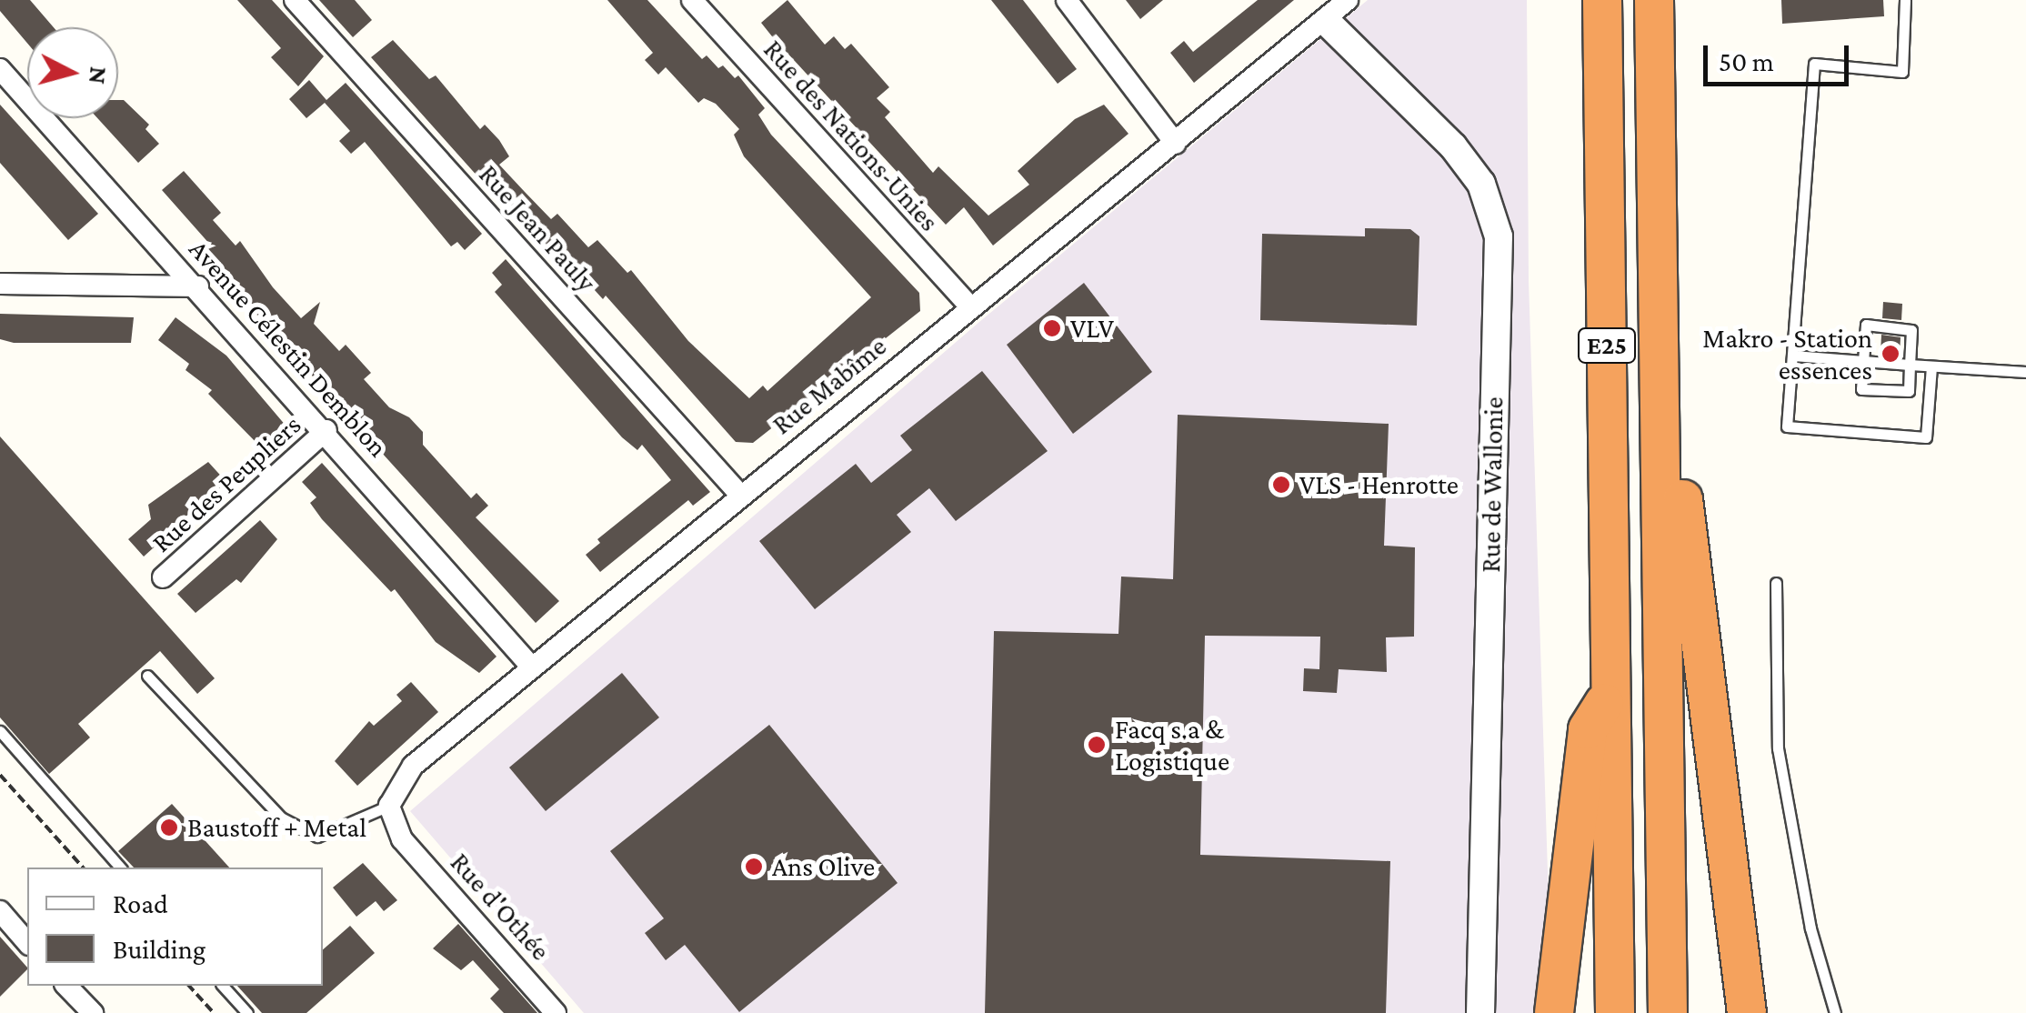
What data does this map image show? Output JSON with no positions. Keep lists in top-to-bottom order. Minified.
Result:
{"streets":{"highway":["E25"],"street":["Rue des Nations-Unies","Rue Jean Pauly","Avenue Célestin Demblon","Rue Mabîme","Rue des Peupliers","Rue de Wallonie","Rue d'Othée"]},"crossings":[["Rue des Nations-Unies","Rue Mabîme"],["Rue Jean Pauly","Rue Mabîme"],["Avenue Célestin Demblon","Rue Mabîme"],["Avenue Célestin Demblon","Rue des Peupliers"],["Rue Mabîme","Rue de Wallonie"],["Rue Mabîme","Rue d'Othée"]],"places":["VLV","Makro - Station essences","VLS - Henrotte","Facq s.a & Logistique","Baustoff + Metal","Ans Olive"],"legend":["Road","Building"],"scale_bar":"50 m","north":"right"}
